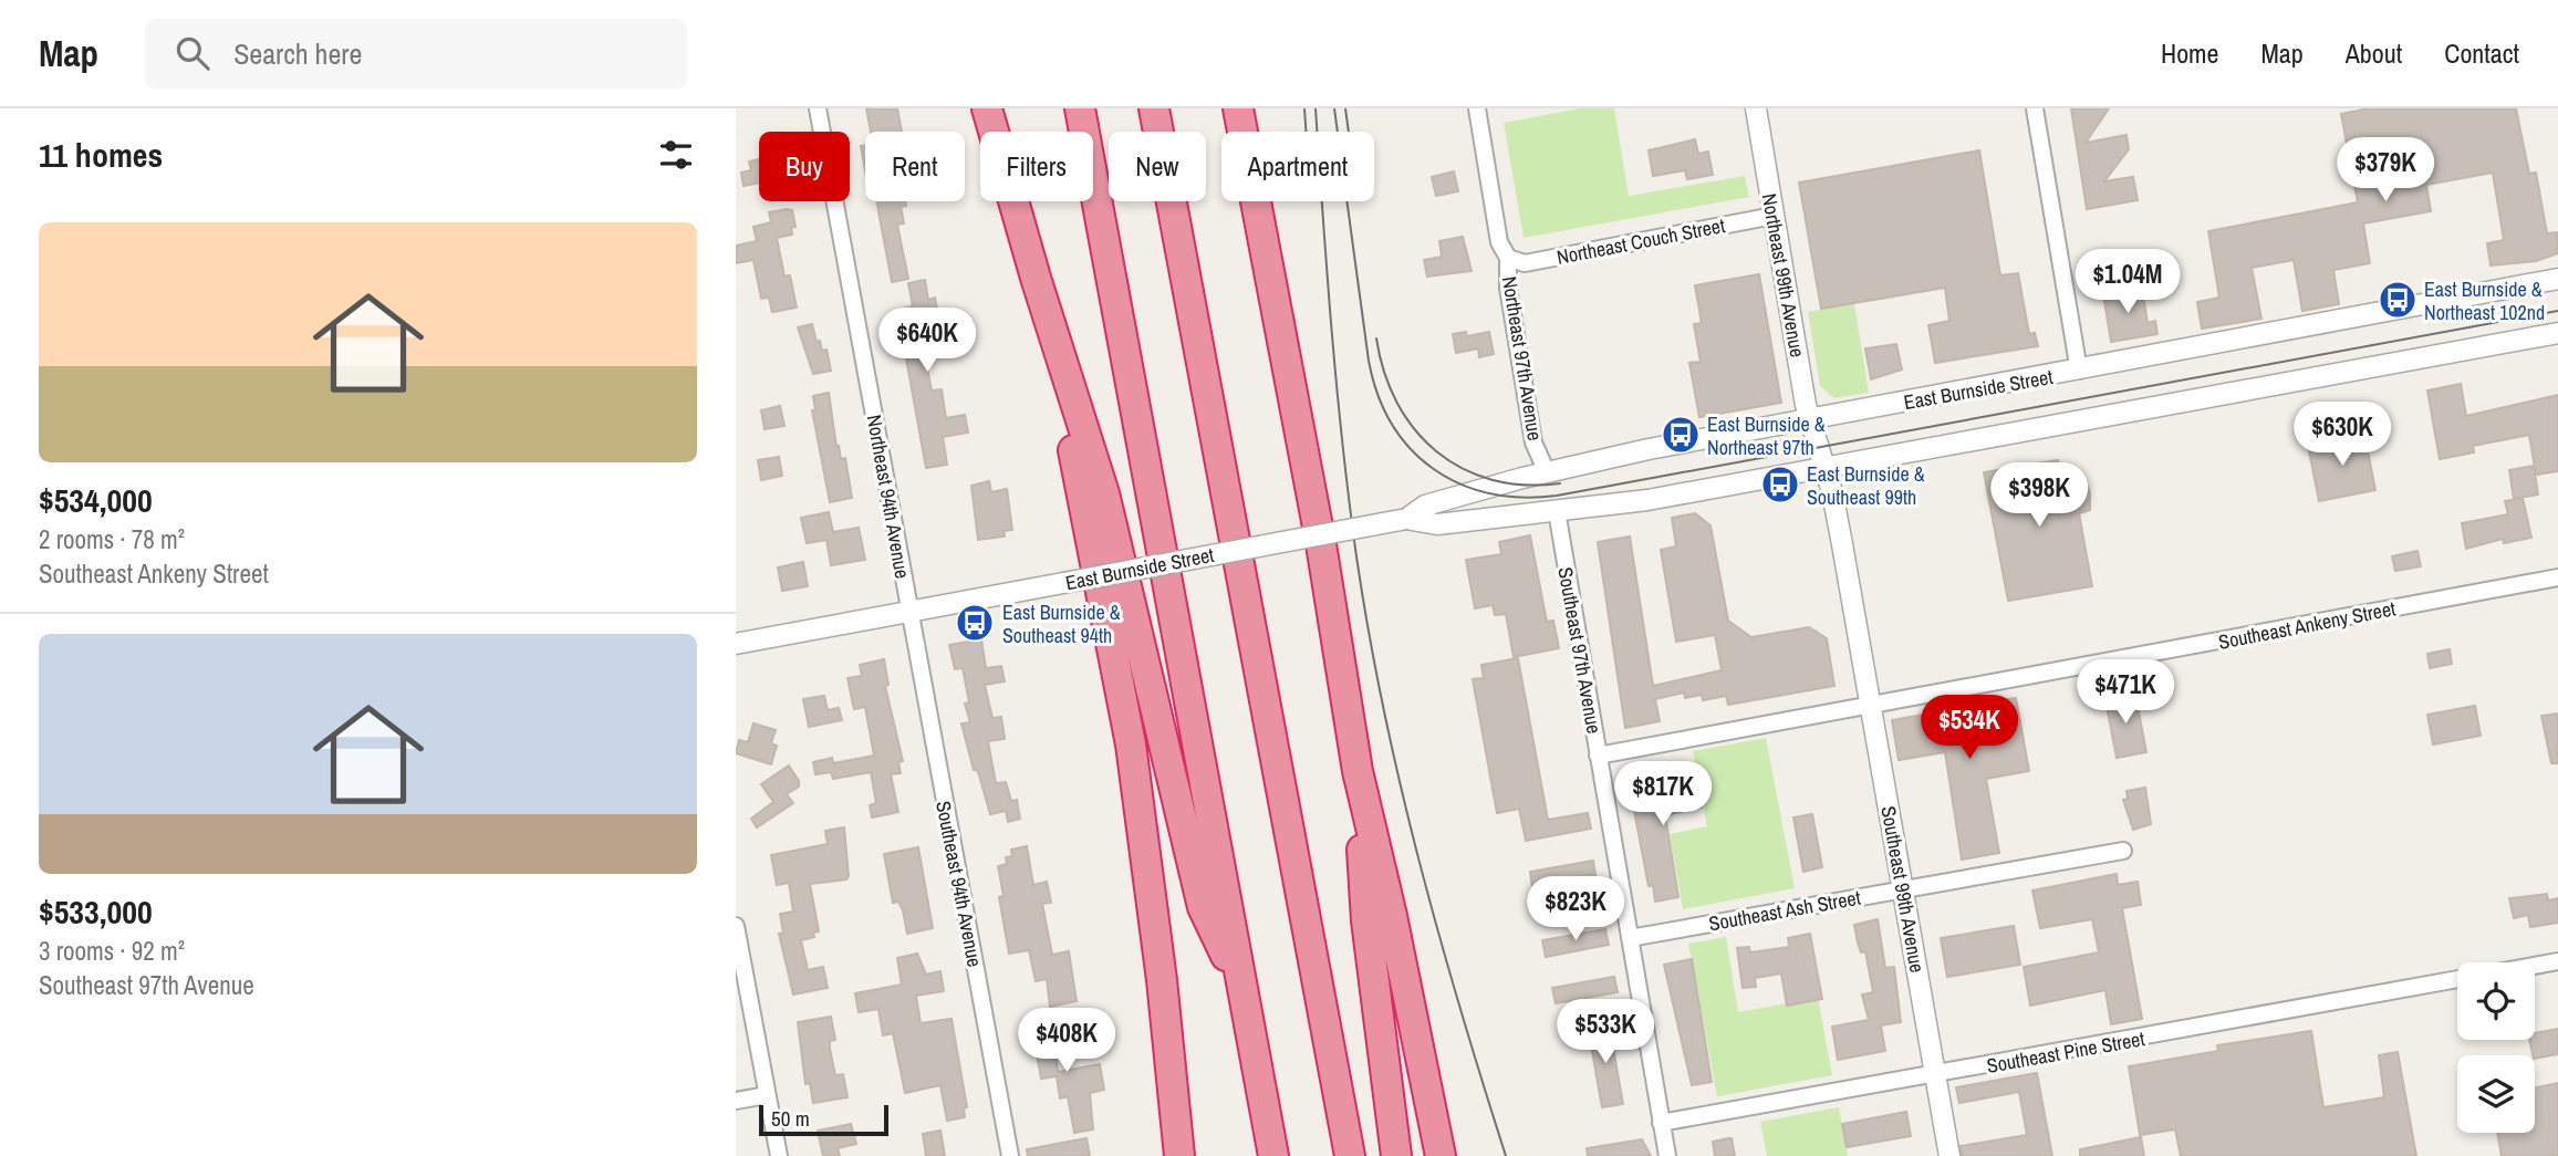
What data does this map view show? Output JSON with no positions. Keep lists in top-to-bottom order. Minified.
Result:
{"streets":{"street":["Northeast Couch Street","Northeast 99th Avenue","Northeast 97th Avenue","East Burnside Street","Northeast 94th Avenue","Southeast Ankeny Street","Southeast 97th Avenue","Southeast 94th Avenue","Southeast 99th Avenue","Southeast Ash Street","Southeast Pine Street"]},"crossings":[["Northeast Couch Street","Northeast 99th Avenue"],["Northeast Couch Street","Northeast 97th Avenue"],["Northeast 99th Avenue","East Burnside Street"],["Northeast 99th Avenue","Southeast 99th Avenue"],["Northeast 97th Avenue","East Burnside Street"],["East Burnside Street","Northeast 94th Avenue"],["East Burnside Street","Southeast 97th Avenue"],["East Burnside Street","Southeast 94th Avenue"],["East Burnside Street","Southeast 99th Avenue"],["Northeast 94th Avenue","Southeast 94th Avenue"],["Southeast Ankeny Street","Southeast 97th Avenue"],["Southeast Ankeny Street","Southeast 99th Avenue"],["Southeast 97th Avenue","Southeast Ash Street"],["Southeast 97th Avenue","Southeast Pine Street"],["Southeast 99th Avenue","Southeast Ash Street"],["Southeast 99th Avenue","Southeast Pine Street"]],"places":{"bus stop":["East Burnside & Northeast 102nd","East Burnside & Northeast 97th","East Burnside & Southeast 99th","East Burnside & Southeast 94th"]},"scale_bar":"50 m","page":{"header":"Map","search":"Search here","nav":["Home","Map","About","Contact"],"heading":"11 homes","chip":["Buy","Rent","Filters","New","Apartment"],"price":["$379K","$1.04M","$640K","$630K","$398K","$471K","$534K","$817K","$823K","$533K","$408K"],"list":[{"name":"$534,000","note":"2 rooms · 78 m² · Southeast Ankeny Street"},{"name":"$533,000","note":"3 rooms · 92 m² · Southeast 97th Avenue"}],"scale":"50 m"}}
